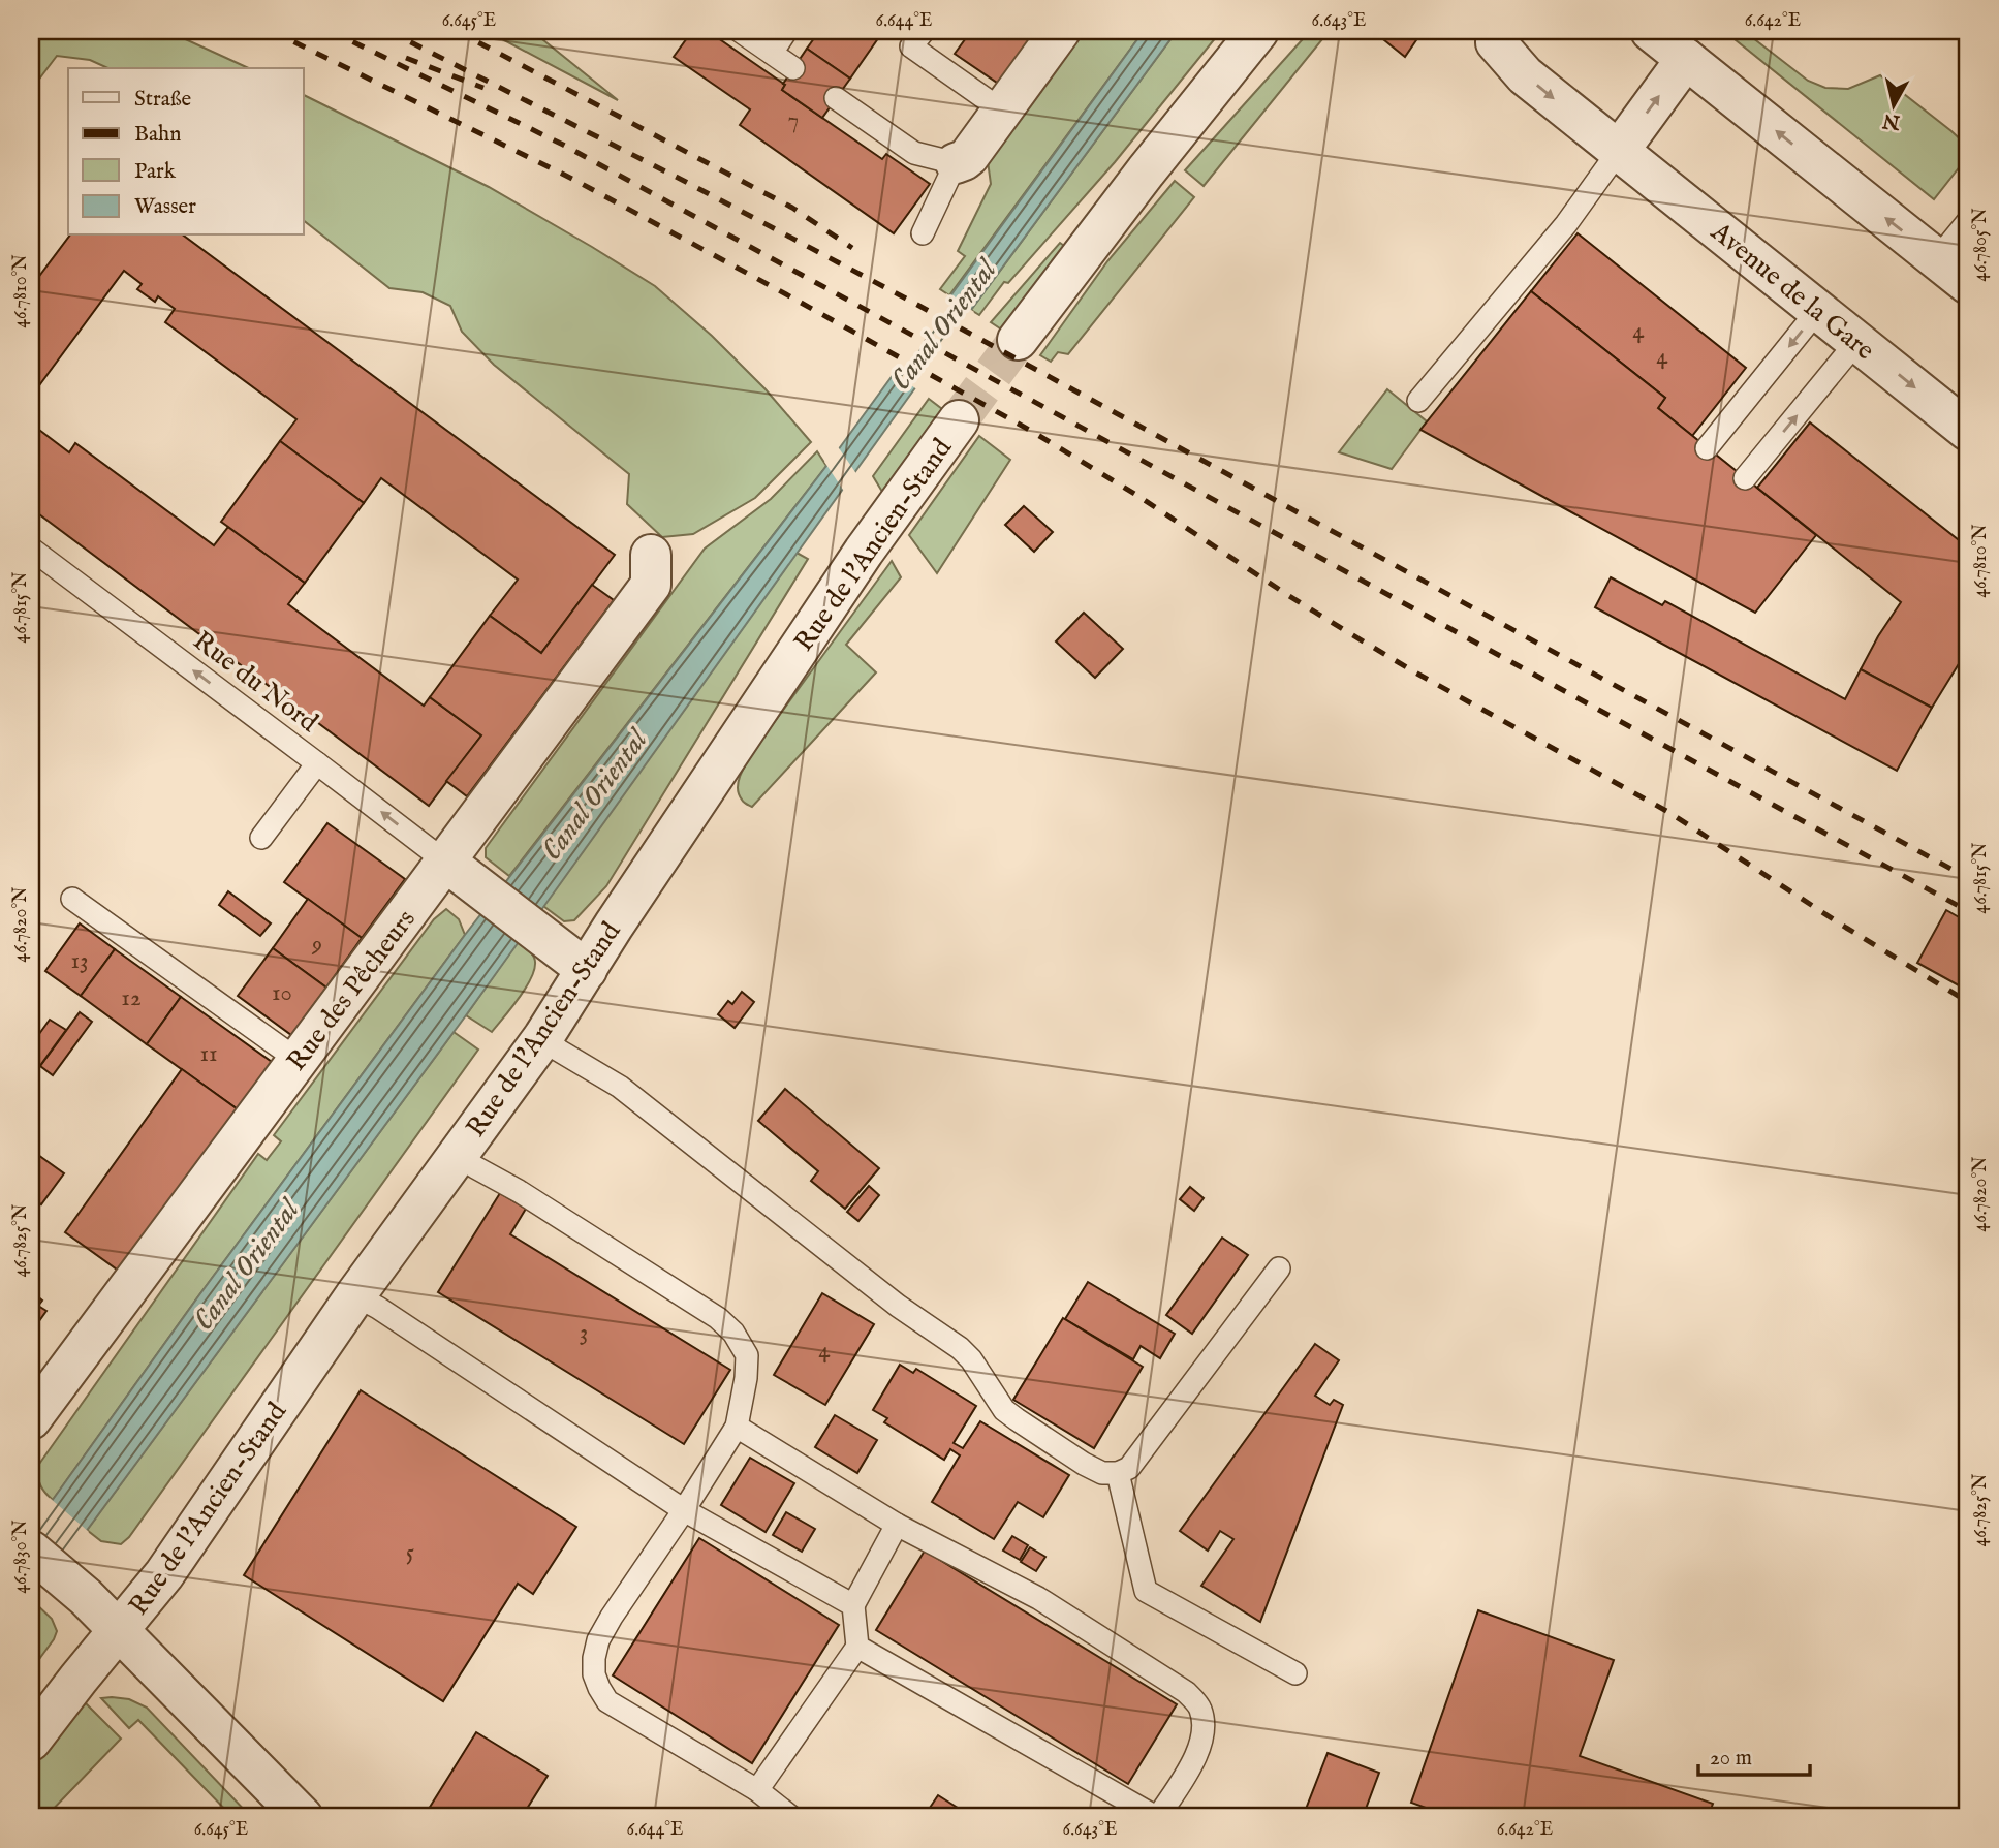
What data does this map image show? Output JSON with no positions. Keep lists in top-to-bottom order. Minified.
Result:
{"streets":{"street":["Avenue de la Gare","Rue de l'Ancien-Stand","Rue des Pêcheurs"],"lane":["Rue du Nord"]},"crossings":[["Rue du Nord","Rue des Pêcheurs"]],"one_way":["Rue du Nord"],"water":["Canal Oriental"],"house_numbers":["7","4","4","9","13","10","12","11","3","4","5"],"legend":["Straße","Bahn","Park","Wasser"],"scale_bar":"20 m","north":"bottom","coordinates":["6.645°E","6.644°E","6.643°E","6.642°E","46.7805°N","46.7810°N","46.7815°N","46.7820°N","46.7825°N","46.7830°N"]}
